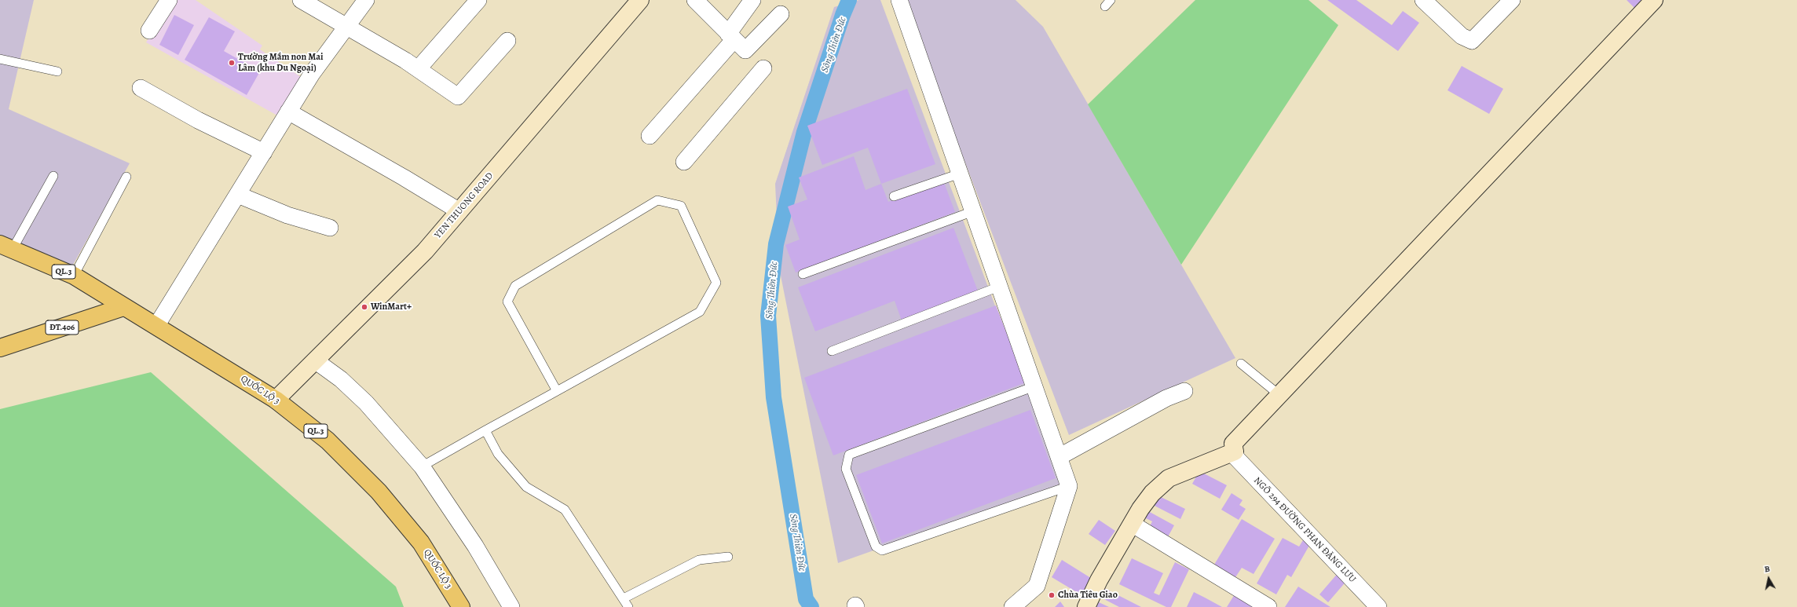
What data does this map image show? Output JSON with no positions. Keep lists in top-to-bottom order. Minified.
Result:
{"streets":{"main road":["QL.3","ĐT.406","QUỐC LỘ 3"],"street":["YEN THUONG ROAD","NGÕ 294 ĐƯỜNG PHAN ĐĂNG LƯU"]},"crossings":[["YEN THUONG ROAD","QUỐC LỘ 3"],["ĐT.406","QUỐC LỘ 3"]],"water":["Sông Thiên Đức"],"places":["Trường Mầm non Mai Lâm (khu Du Ngoại)","WinMart+","Chùa Tiêu Giao"],"north":"top"}
